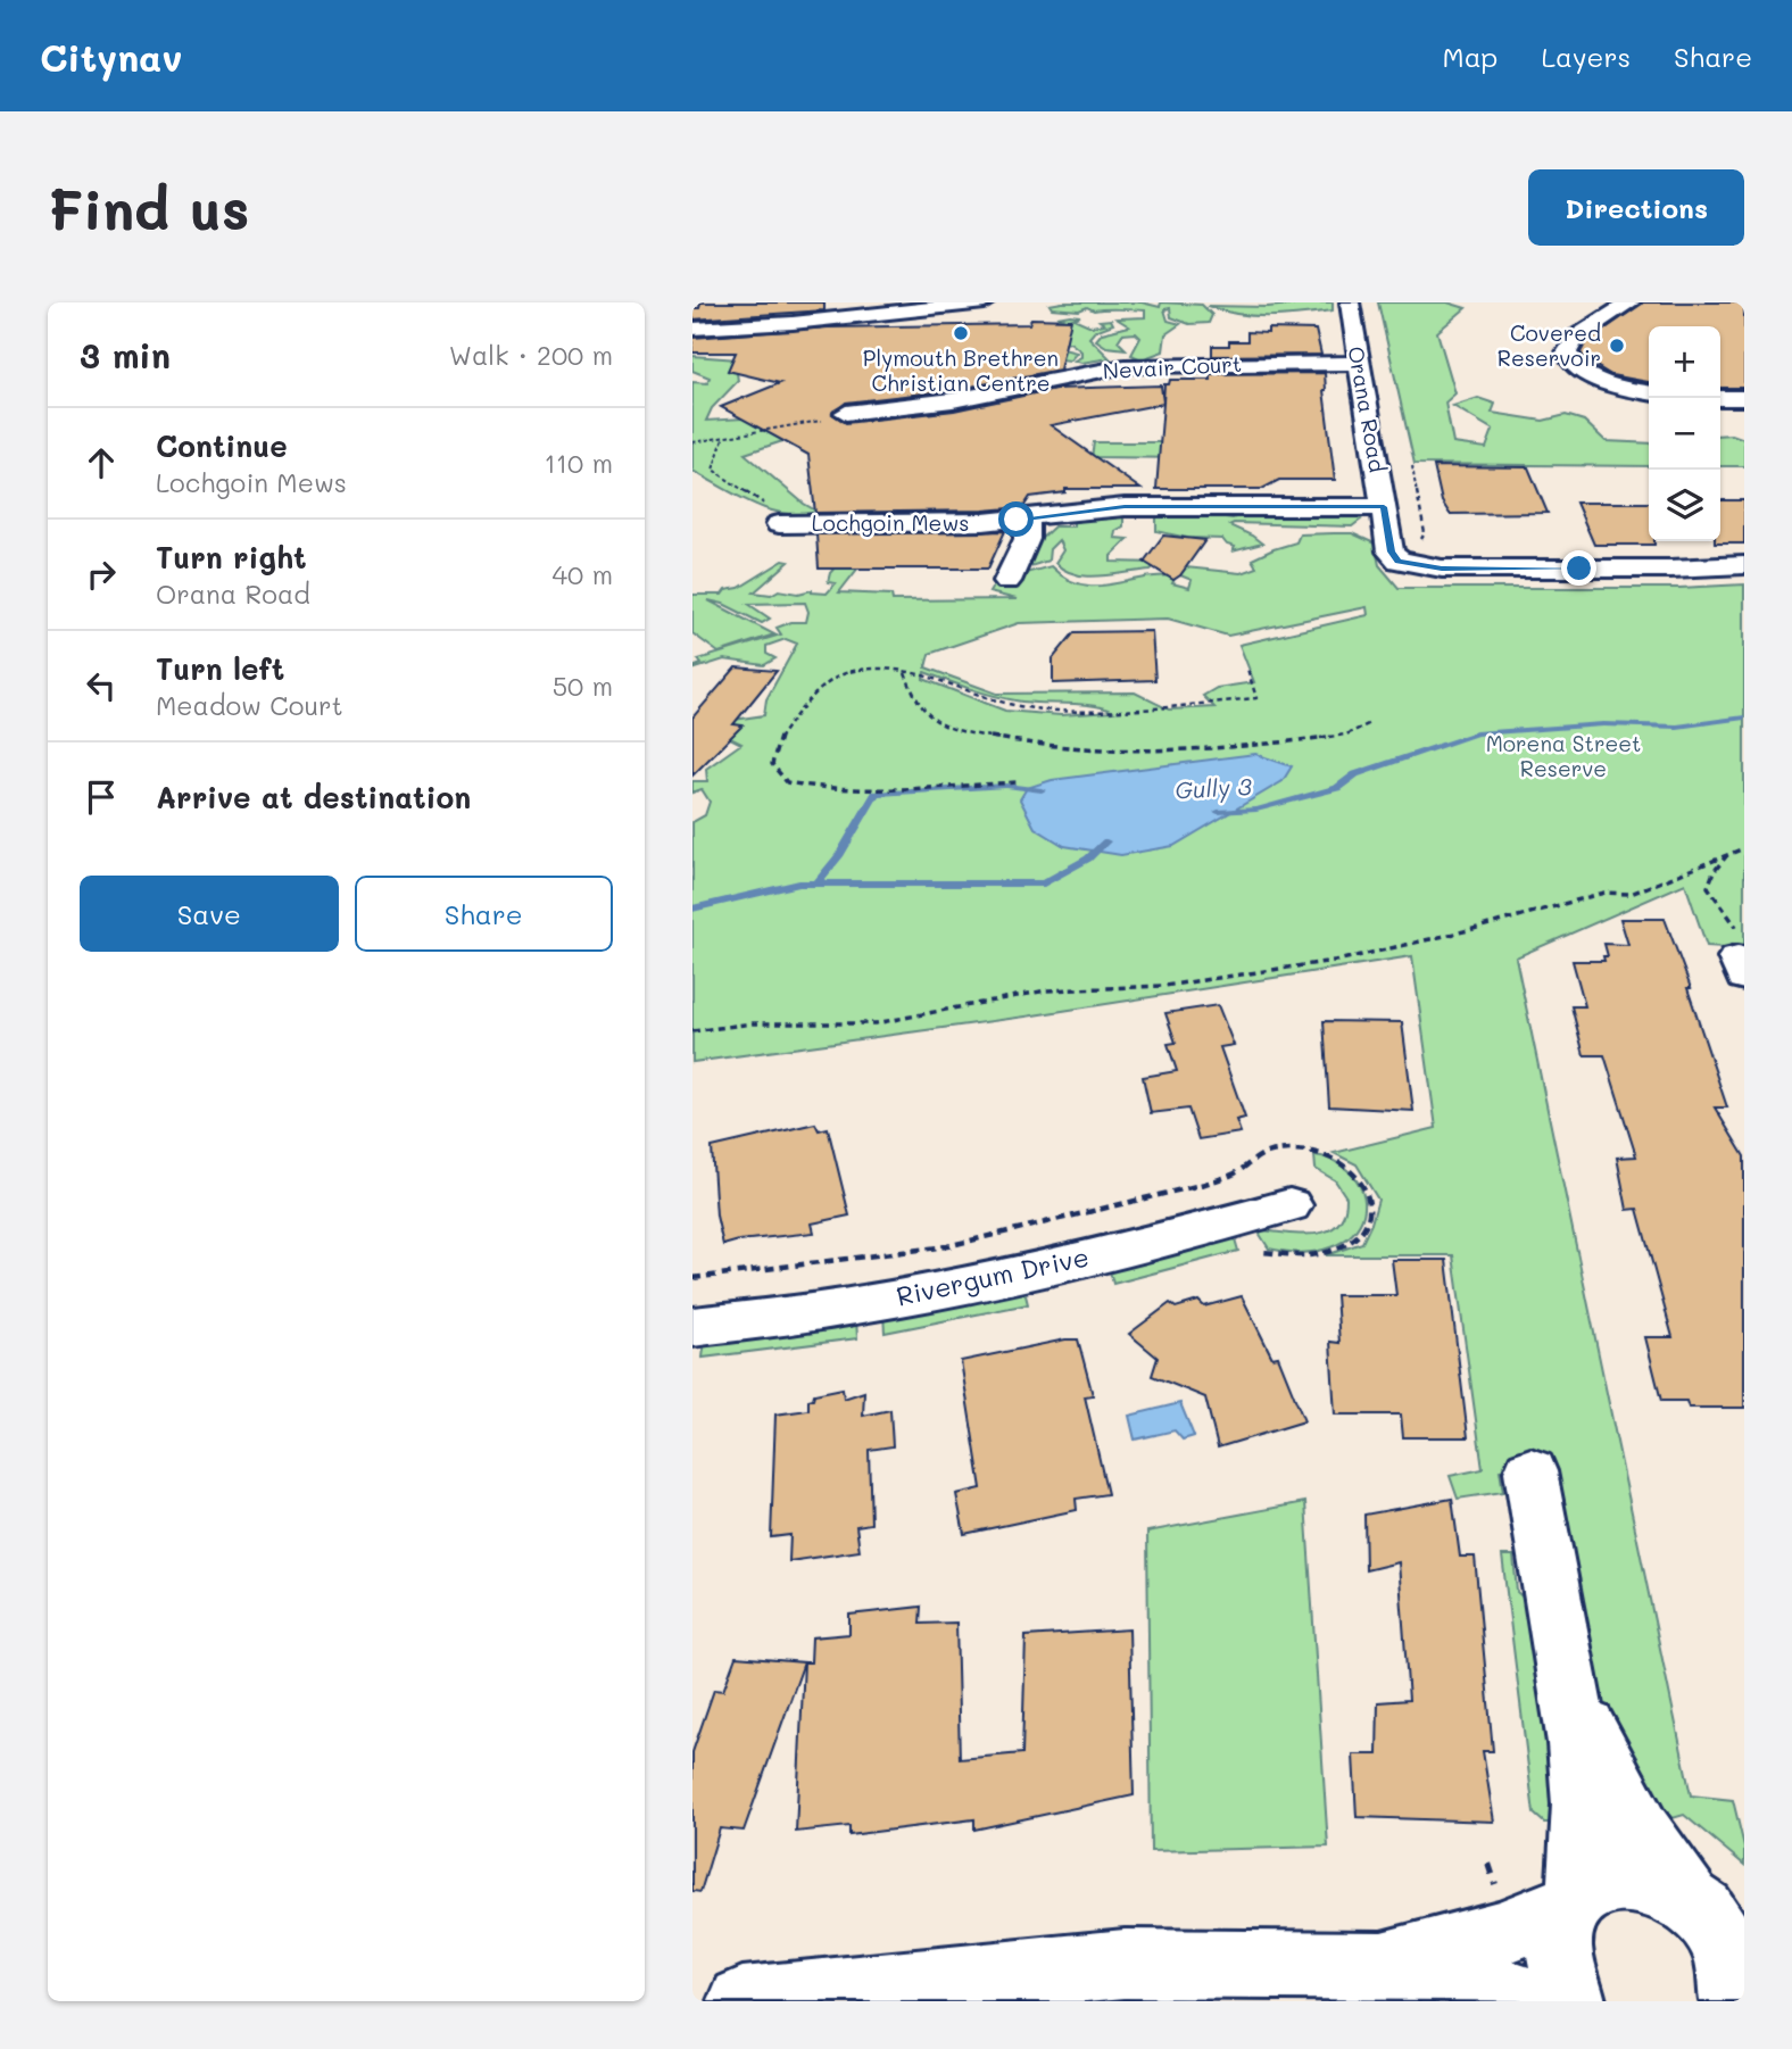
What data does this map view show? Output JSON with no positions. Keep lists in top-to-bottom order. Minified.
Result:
{"streets":{"street":["Nevair Court","Orana Road","Lochgoin Mews","Rivergum Drive"]},"crossings":[["Nevair Court","Orana Road"],["Orana Road","Lochgoin Mews"]],"water":["Gully 3"],"parks":["Morena Street Reserve"],"places":["Plymouth Brethren Christian Centre","Covered Reservoir"],"page":{"header":"Citynav","nav":["Map","Layers","Share"],"buttons":["Directions",["Save","Share"]],"title":"Find us","heading":["3 min","Walk · 200 m"],"map_buttons":["+","−"],"list":[["Continue","Lochgoin Mews","110 m"],["Turn right","Orana Road","40 m"],["Turn left","Meadow Court","50 m"],"Arrive at destination"]}}
